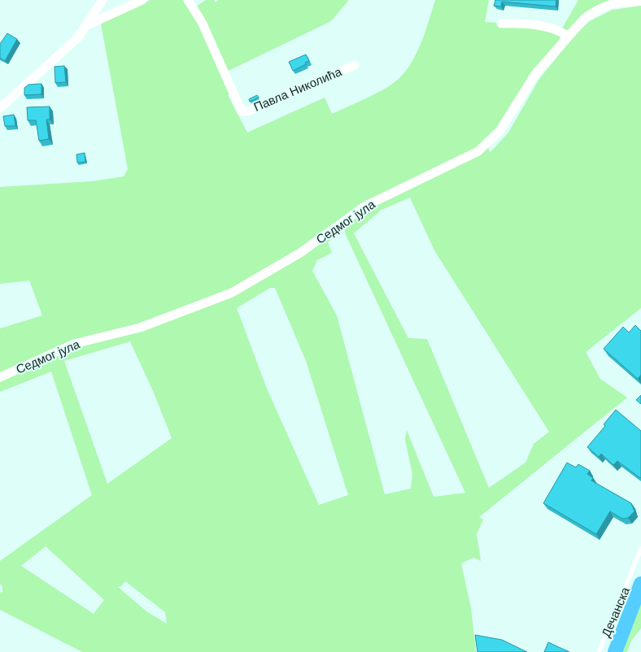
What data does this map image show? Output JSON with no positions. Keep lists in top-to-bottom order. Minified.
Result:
{"streets":{"street":["Павла Николића","Седмог јула"],"lane":["Дечанска"]}}
